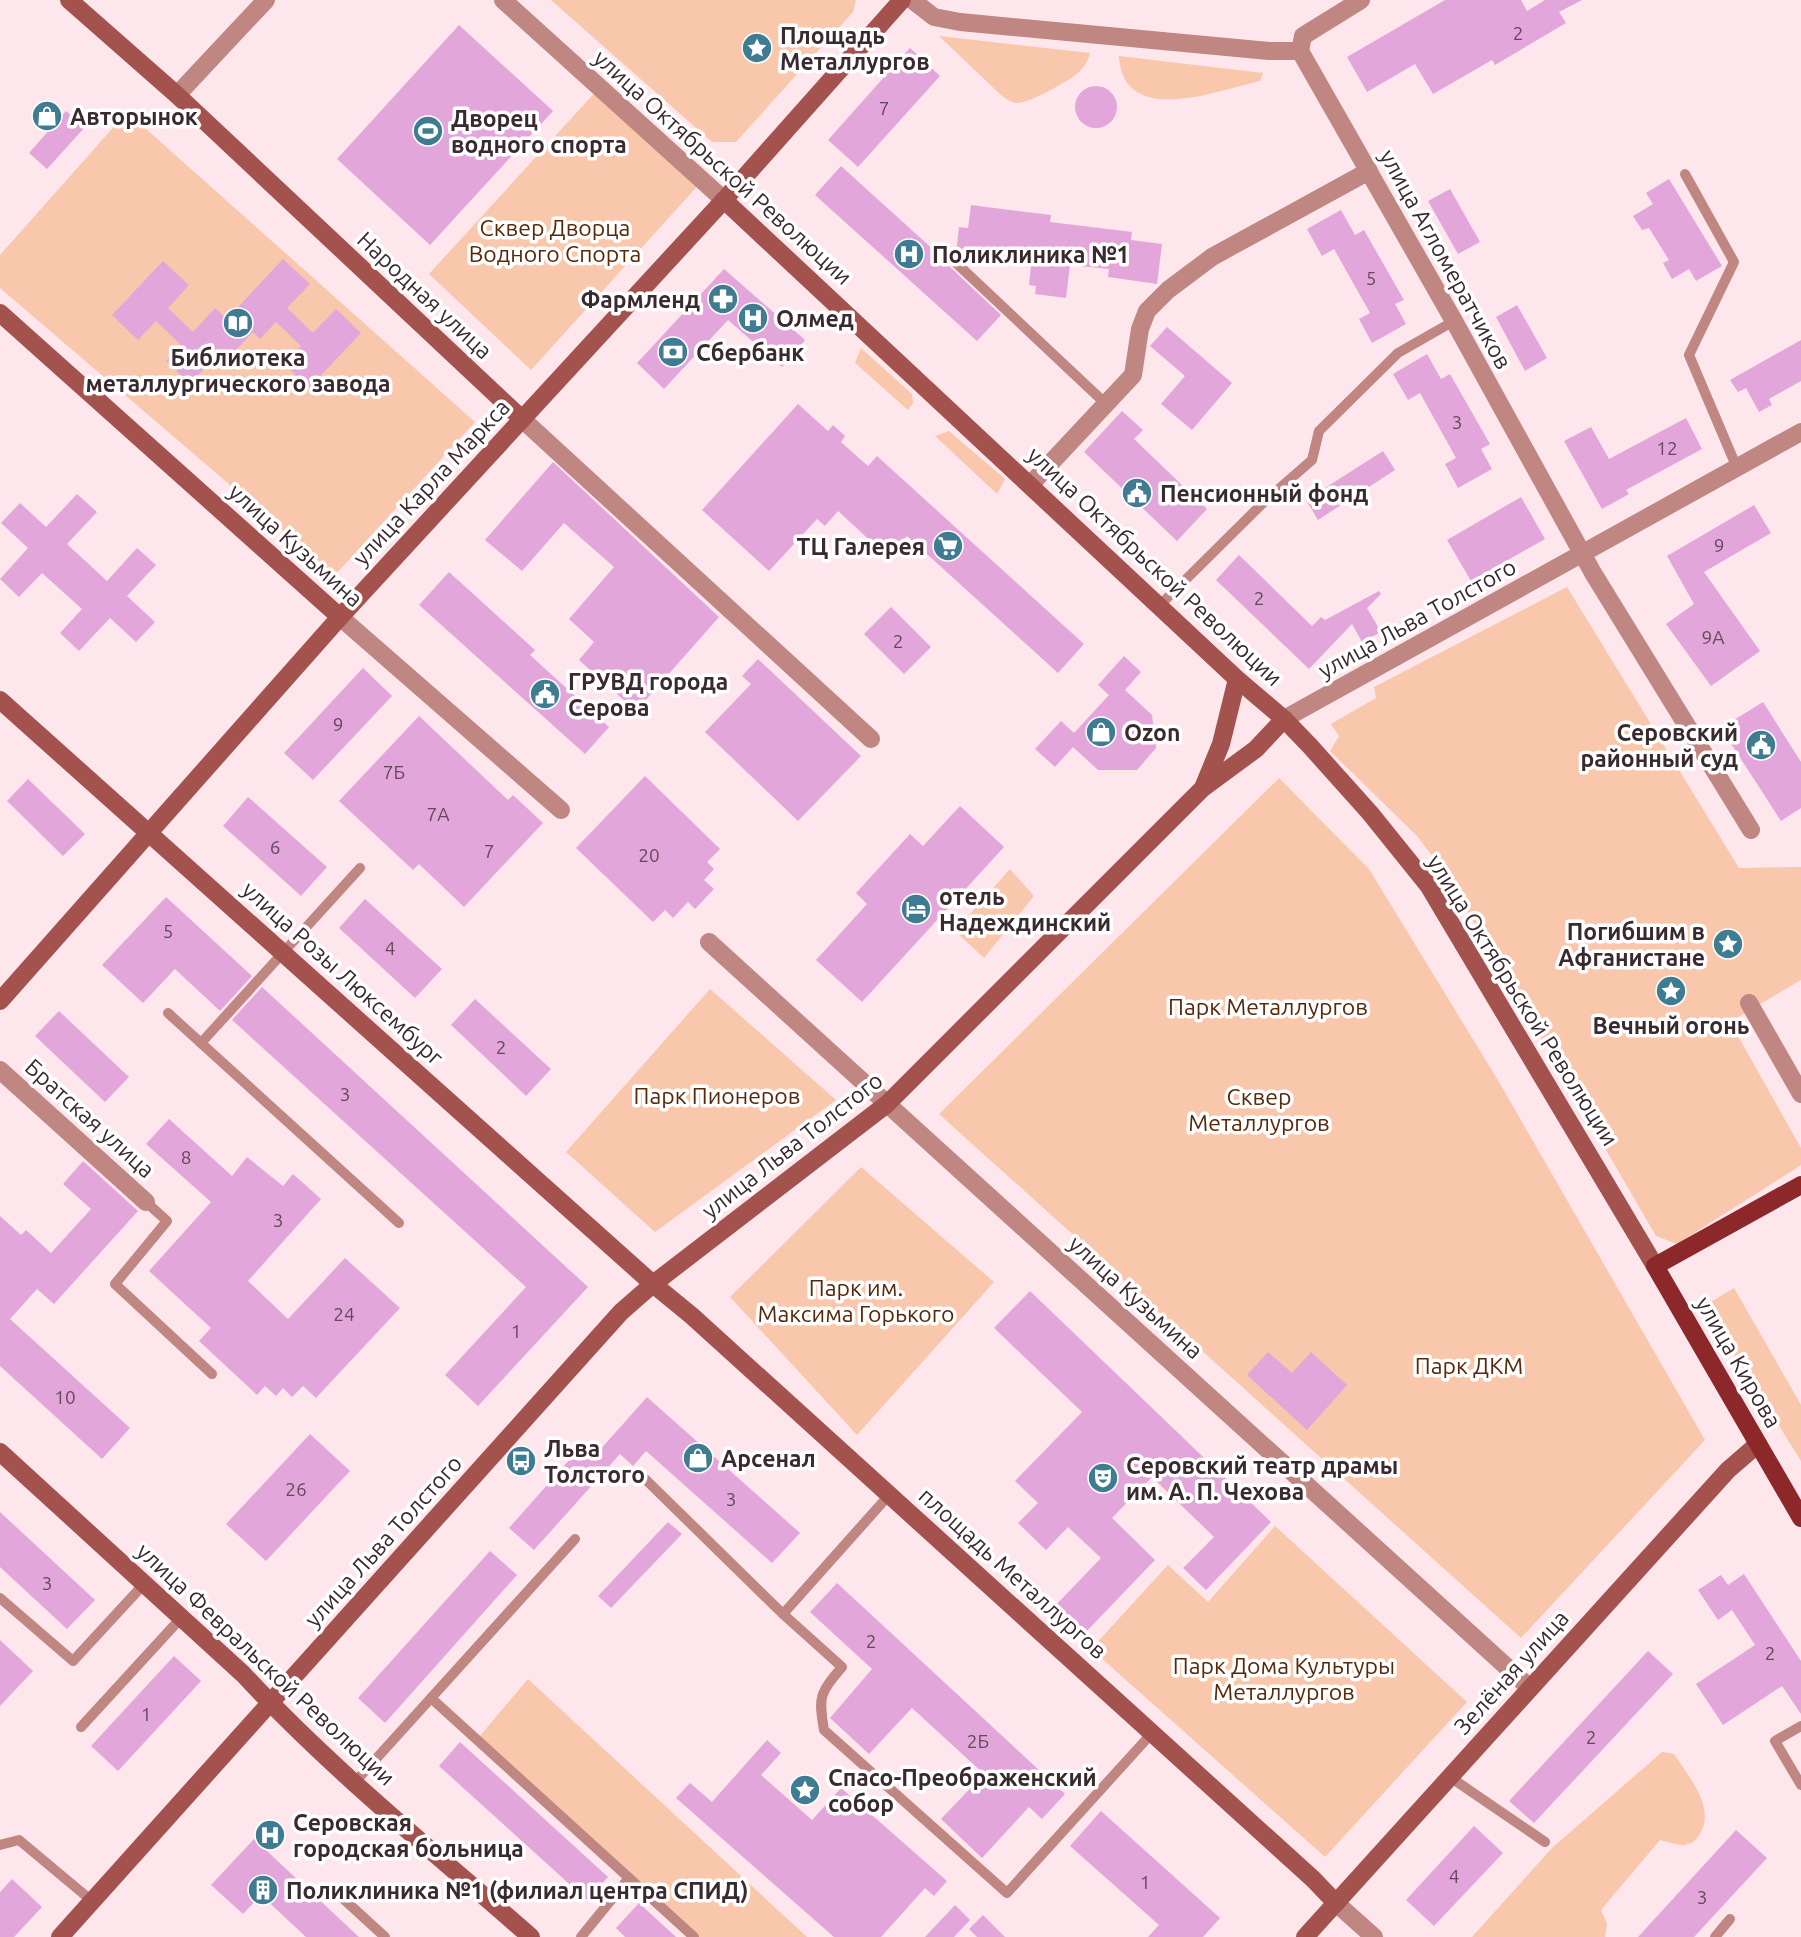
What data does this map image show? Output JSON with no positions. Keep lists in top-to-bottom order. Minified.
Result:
{"streets":{"main road":["улица Кирова"],"street":["улица Октябрьской Революции","улица Агломератчиков","Народная улица","улица Карла Маркса","улица Кузьмина","улица Льва Толстого","улица Розы Люксембург","Братская улица","площадь Металлургов","улица Февральской Революции","Зелёная улица"]},"crossings":[["улица Октябрьской Революции","улица Карла Маркса"],["улица Октябрьской Революции","улица Льва Толстого"],["улица Октябрьской Революции","улица Кирова"],["улица Агломератчиков","улица Льва Толстого"],["Народная улица","улица Карла Маркса"],["улица Карла Маркса","улица Кузьмина"],["улица Карла Маркса","улица Розы Люксембург"],["улица Кузьмина","улица Льва Толстого"],["улица Кузьмина","Зелёная улица"],["улица Льва Толстого","улица Розы Люксембург"],["улица Льва Толстого","площадь Металлургов"],["улица Льва Толстого","улица Февральской Революции"],["улица Розы Люксембург","площадь Металлургов"],["улица Кирова","Зелёная улица"],["площадь Металлургов","Зелёная улица"]],"parks":["Сквер Дворца Водного Спорта","Парк Металлургов","Парк Пионеров","Сквер Металлургов","Парк им. Максима Горького","Парк ДКМ","Парк Дома Культуры Металлургов"],"places":{"place":["Площадь Металлургов","Погибшим в Афганистане","Вечный огонь","Спасо-Преображенский собор"],"shop":["Авторынок","Ozon","Арсенал"],"sports":["Дворец водного спорта"],"hospital":["Поликлиника №1","Олмед","Серовская городская больница"],"pharmacy":["Фармленд"],"library":["Библиотека металлургического завода"],"bank":["Сбербанк"],"public building":["Пенсионный фонд","ГРУВД города Серова","Серовский районный суд"],"supermarket":["ТЦ Галерея"],"hotel":["отель Надеждинский"],"bus stop":["Льва Толстого"],"theatre":["Серовский театр драмы им. А. П. Чехова"],"building":["Поликлиника №1 (филиал центра СПИД)"]},"house_numbers":["2","7","5","3","12","9","2","9А","2","9","7Б","7А","6","7","20","5","4","2","3","8","3","24","1","10","26","3","3","2","2","1","2","2Б","4","1","3"]}
